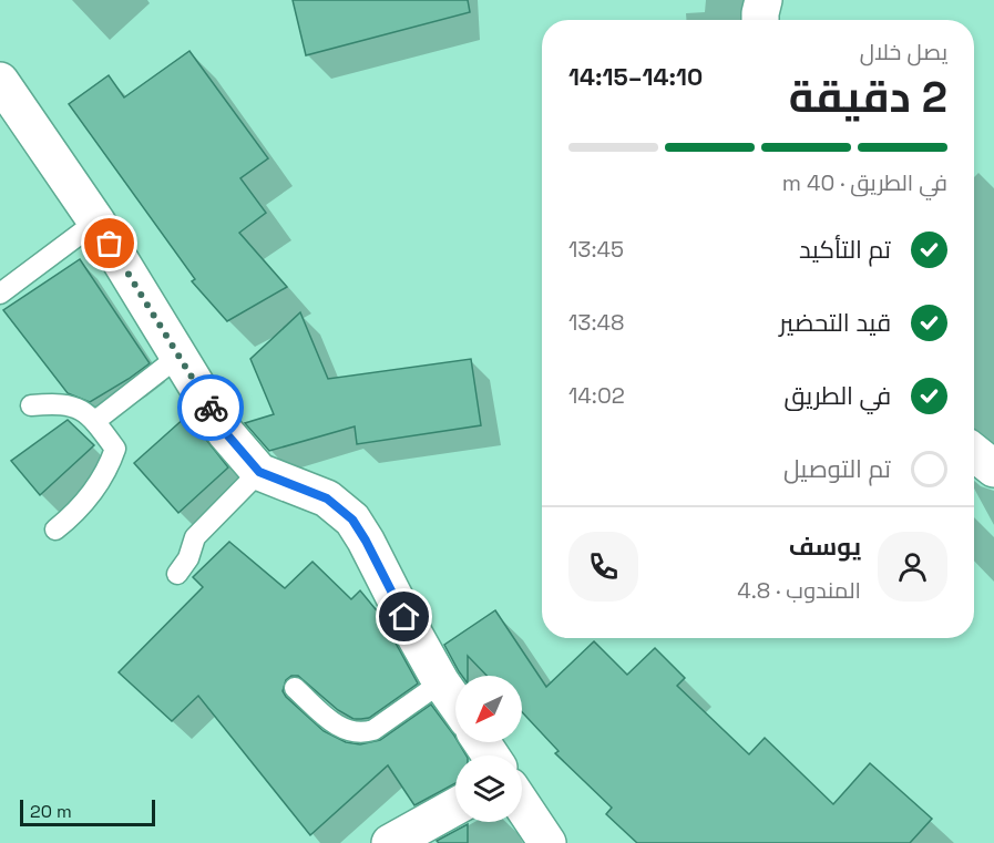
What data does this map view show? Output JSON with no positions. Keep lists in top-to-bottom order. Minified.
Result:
{"scale_bar":"20 m","north":"bottom left","page":{"heading":["2 دقيقة","يصل خلال","14:10–14:15"],"panel":["يوسف","المندوب · 4.8"],"bar":"في الطريق · 40 m","list":[["تم التأكيد","13:45"],["قيد التحضير","13:48"],["في الطريق","14:02"],"تم التوصيل"],"scale":"20 m"}}
